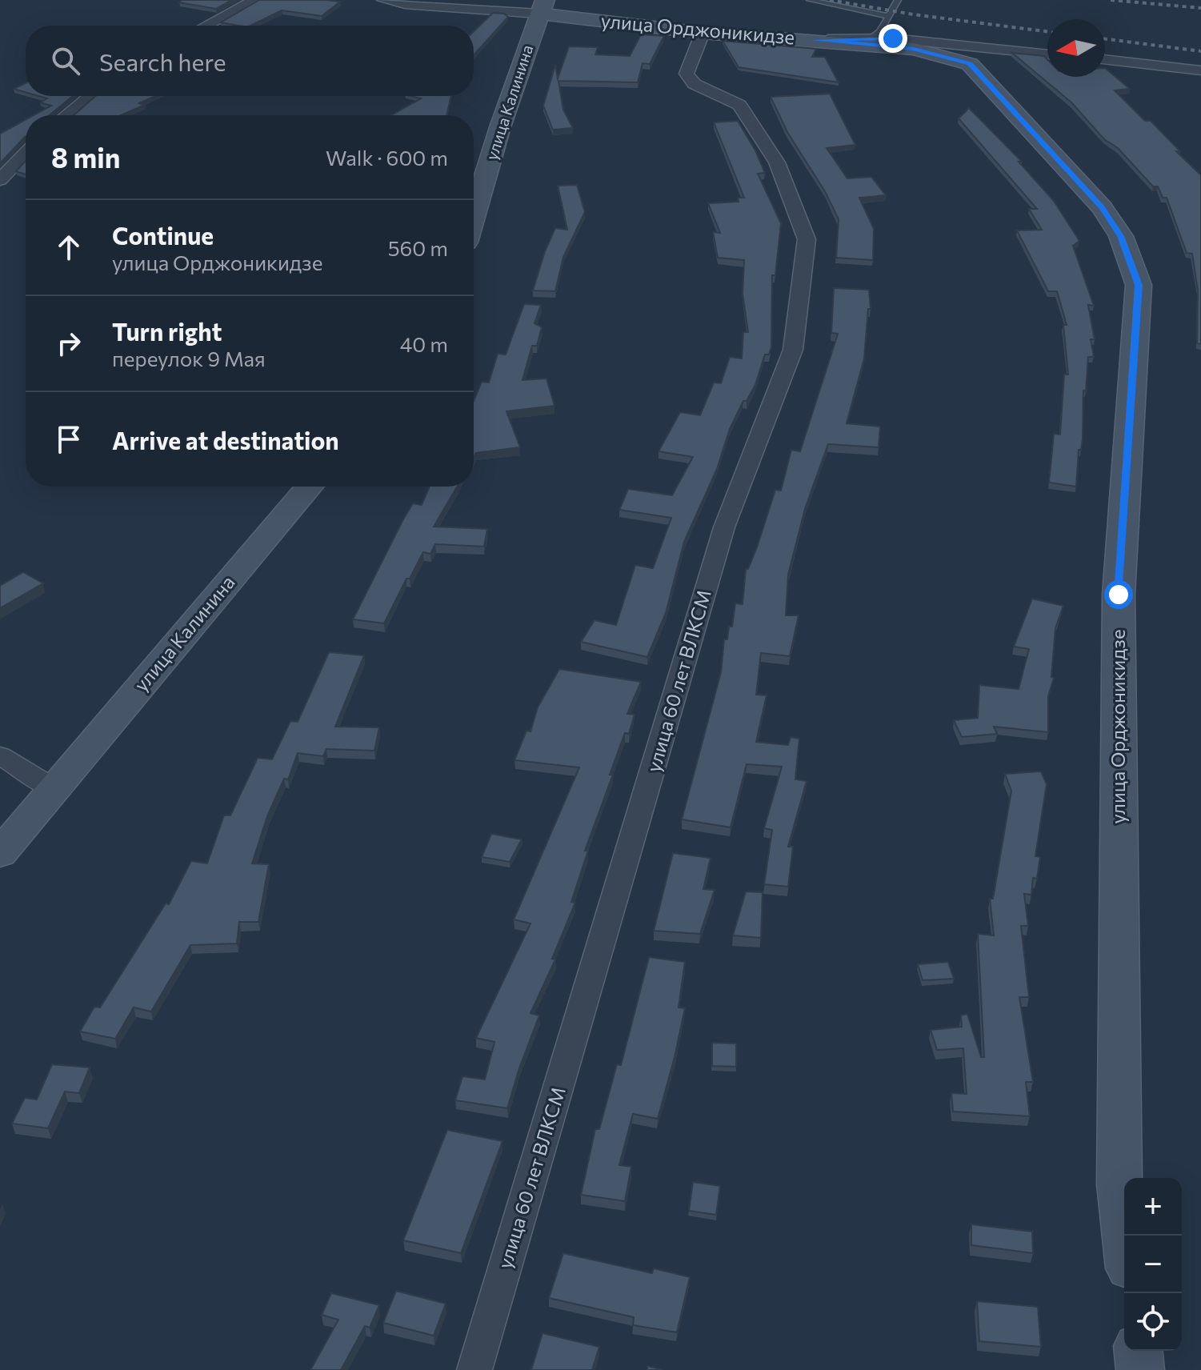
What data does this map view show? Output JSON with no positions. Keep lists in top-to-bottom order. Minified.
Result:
{"streets":{"main road":["улица Орджоникидзе","улица Калинина"],"street":["улица 60 лет ВЛКСМ"]},"crossings":[["улица Орджоникидзе","улица Калинина"],["улица Орджоникидзе","улица 60 лет ВЛКСМ"]],"north":"left","page":{"search":"Search here","heading":["8 min","Walk · 600 m"],"list":[["Continue","улица Орджоникидзе","560 m"],["Turn right","переулок 9 Мая","40 m"],"Arrive at destination"],"map_buttons":["+","−"]}}
